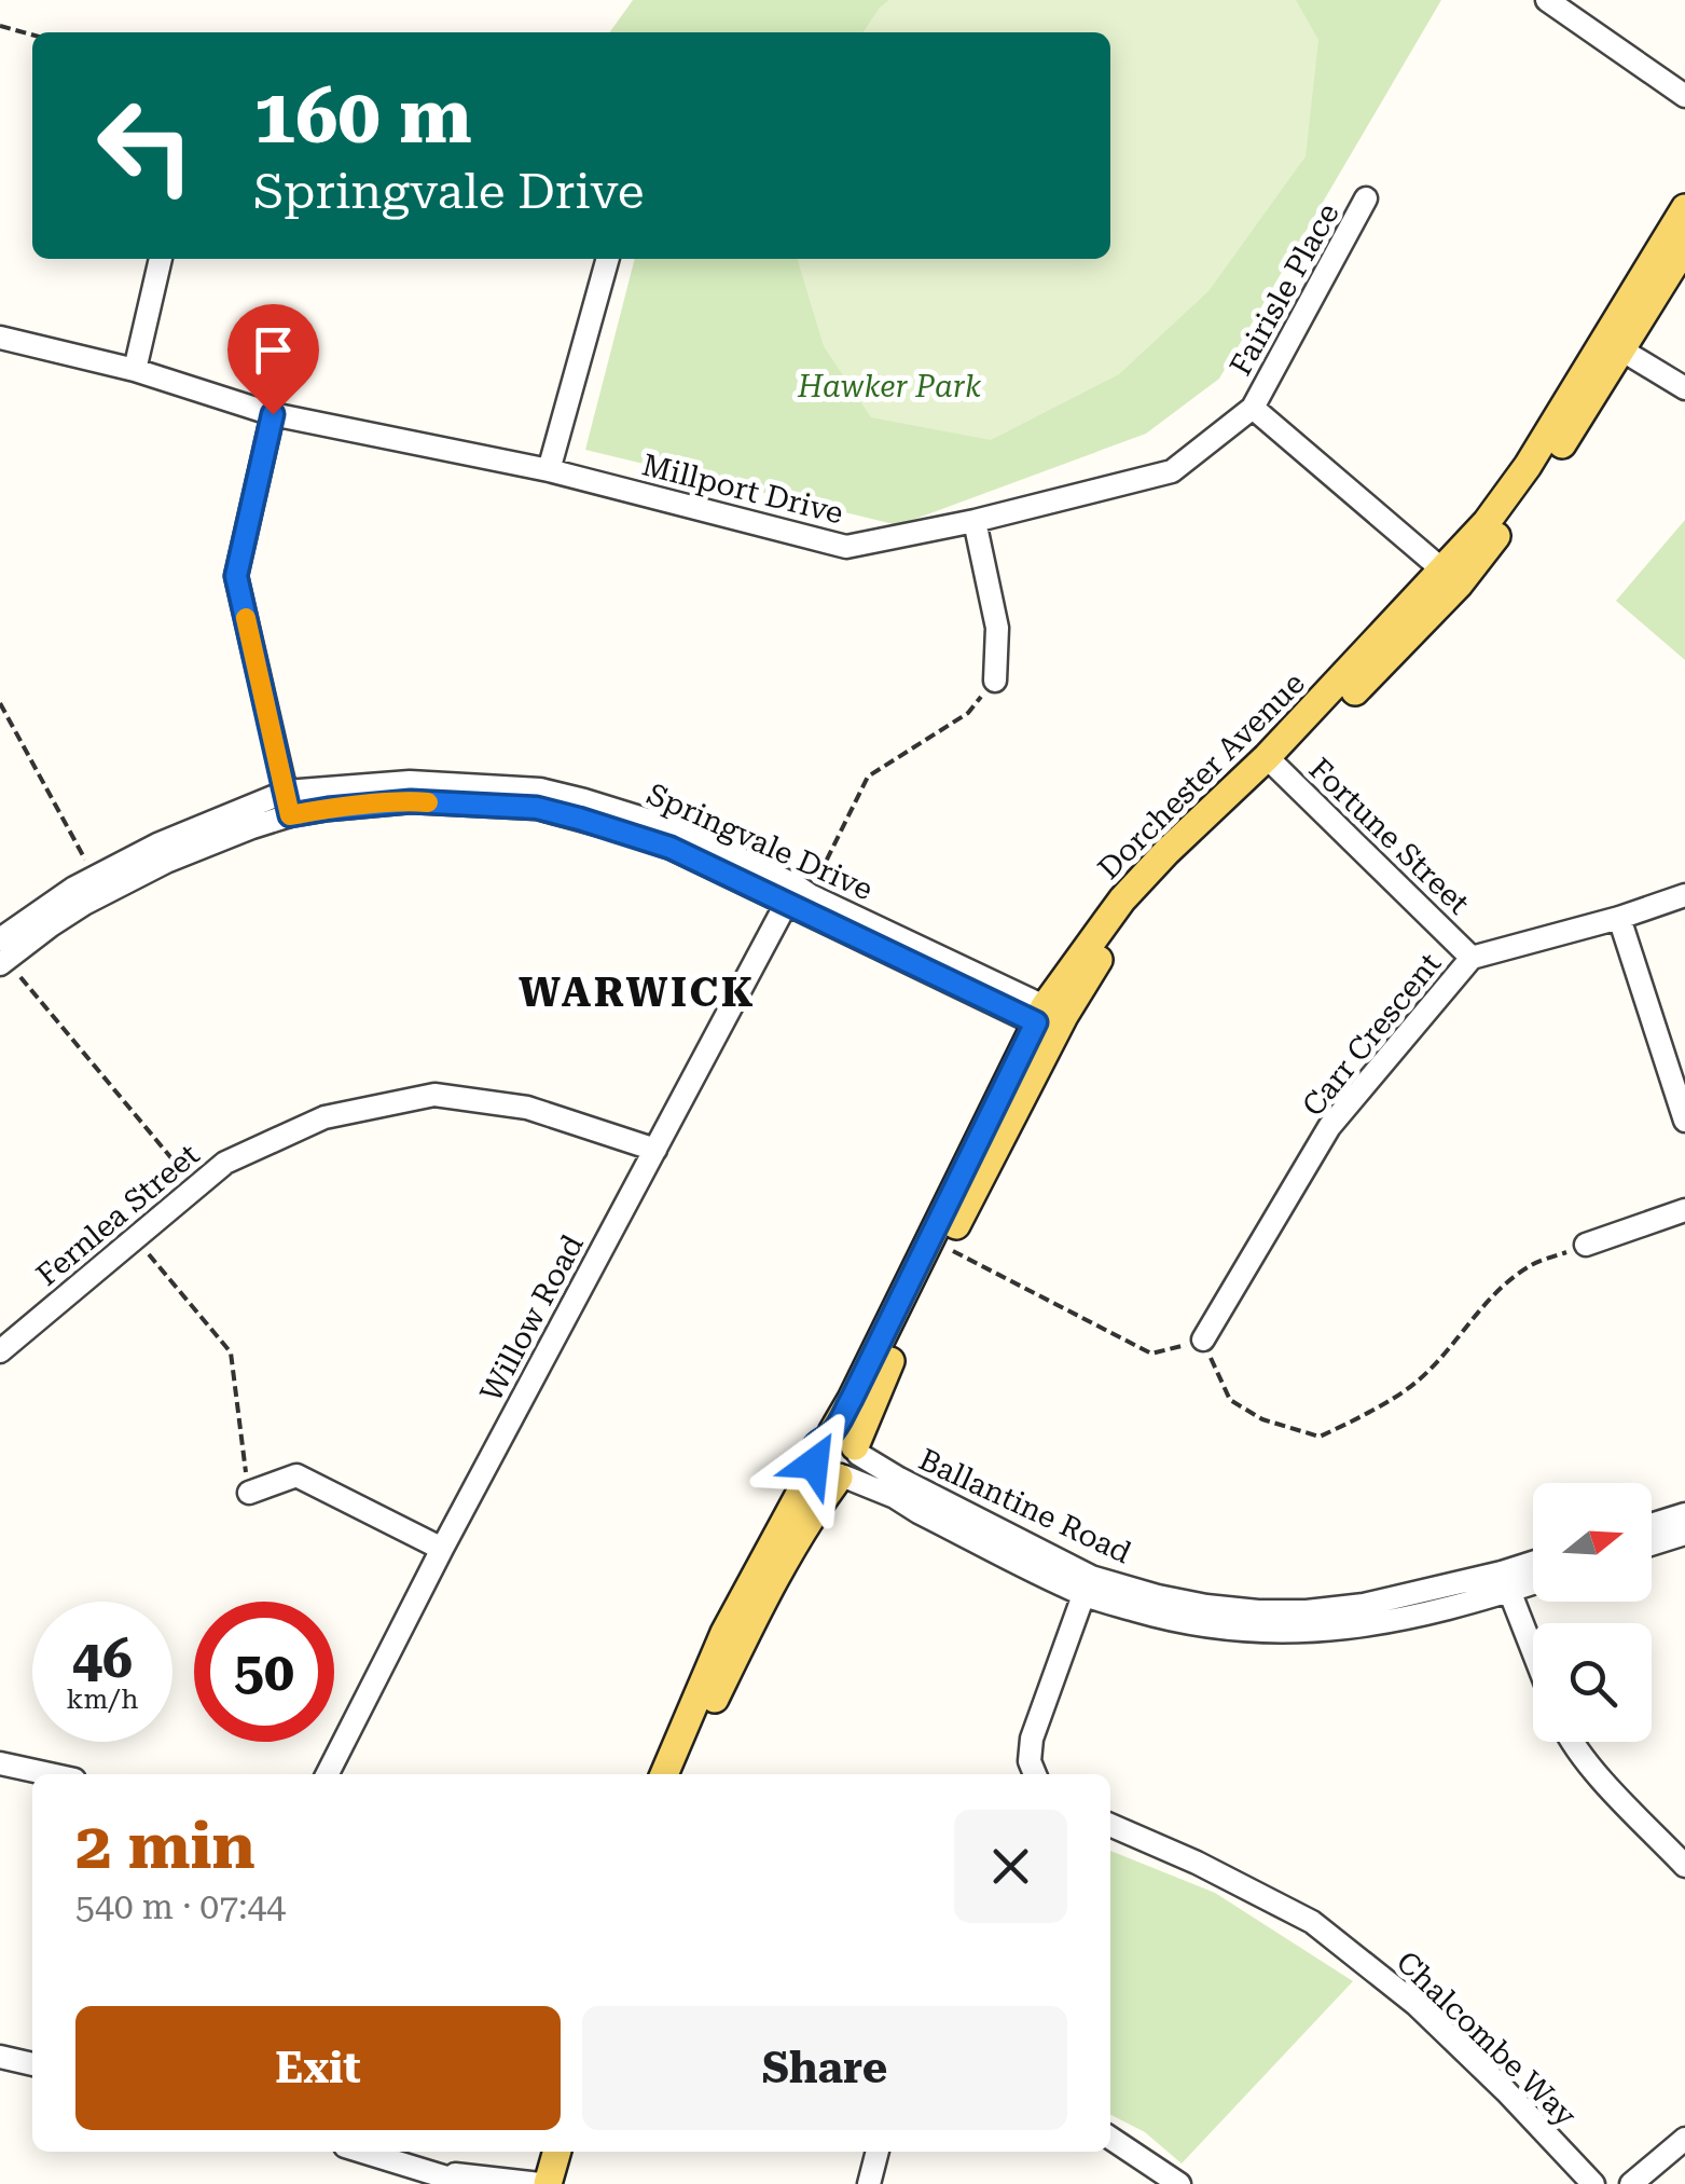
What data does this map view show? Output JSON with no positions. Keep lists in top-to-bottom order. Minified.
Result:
{"streets":{"main road":["Dorchester Avenue"],"street":["Fairisle Place","Millport Drive","Fortune Street","Springvale Drive","Carr Crescent","Fernlea Street","Willow Road","Ballantine Road","Chalcombe Way"]},"crossings":[["Fairisle Place","Millport Drive"],["Dorchester Avenue","Fortune Street"],["Dorchester Avenue","Springvale Drive"],["Dorchester Avenue","Ballantine Road"],["Fortune Street","Carr Crescent"],["Springvale Drive","Willow Road"],["Fernlea Street","Willow Road"]],"districts":["WARWICK"],"parks":["Hawker Park"],"north":"right","page":{"turn":["160 m","Springvale Drive"],"speed":"46 km/h","limit":"50","heading":["2 min","540 m · 07:44"],"buttons":["Exit","Share"]}}
